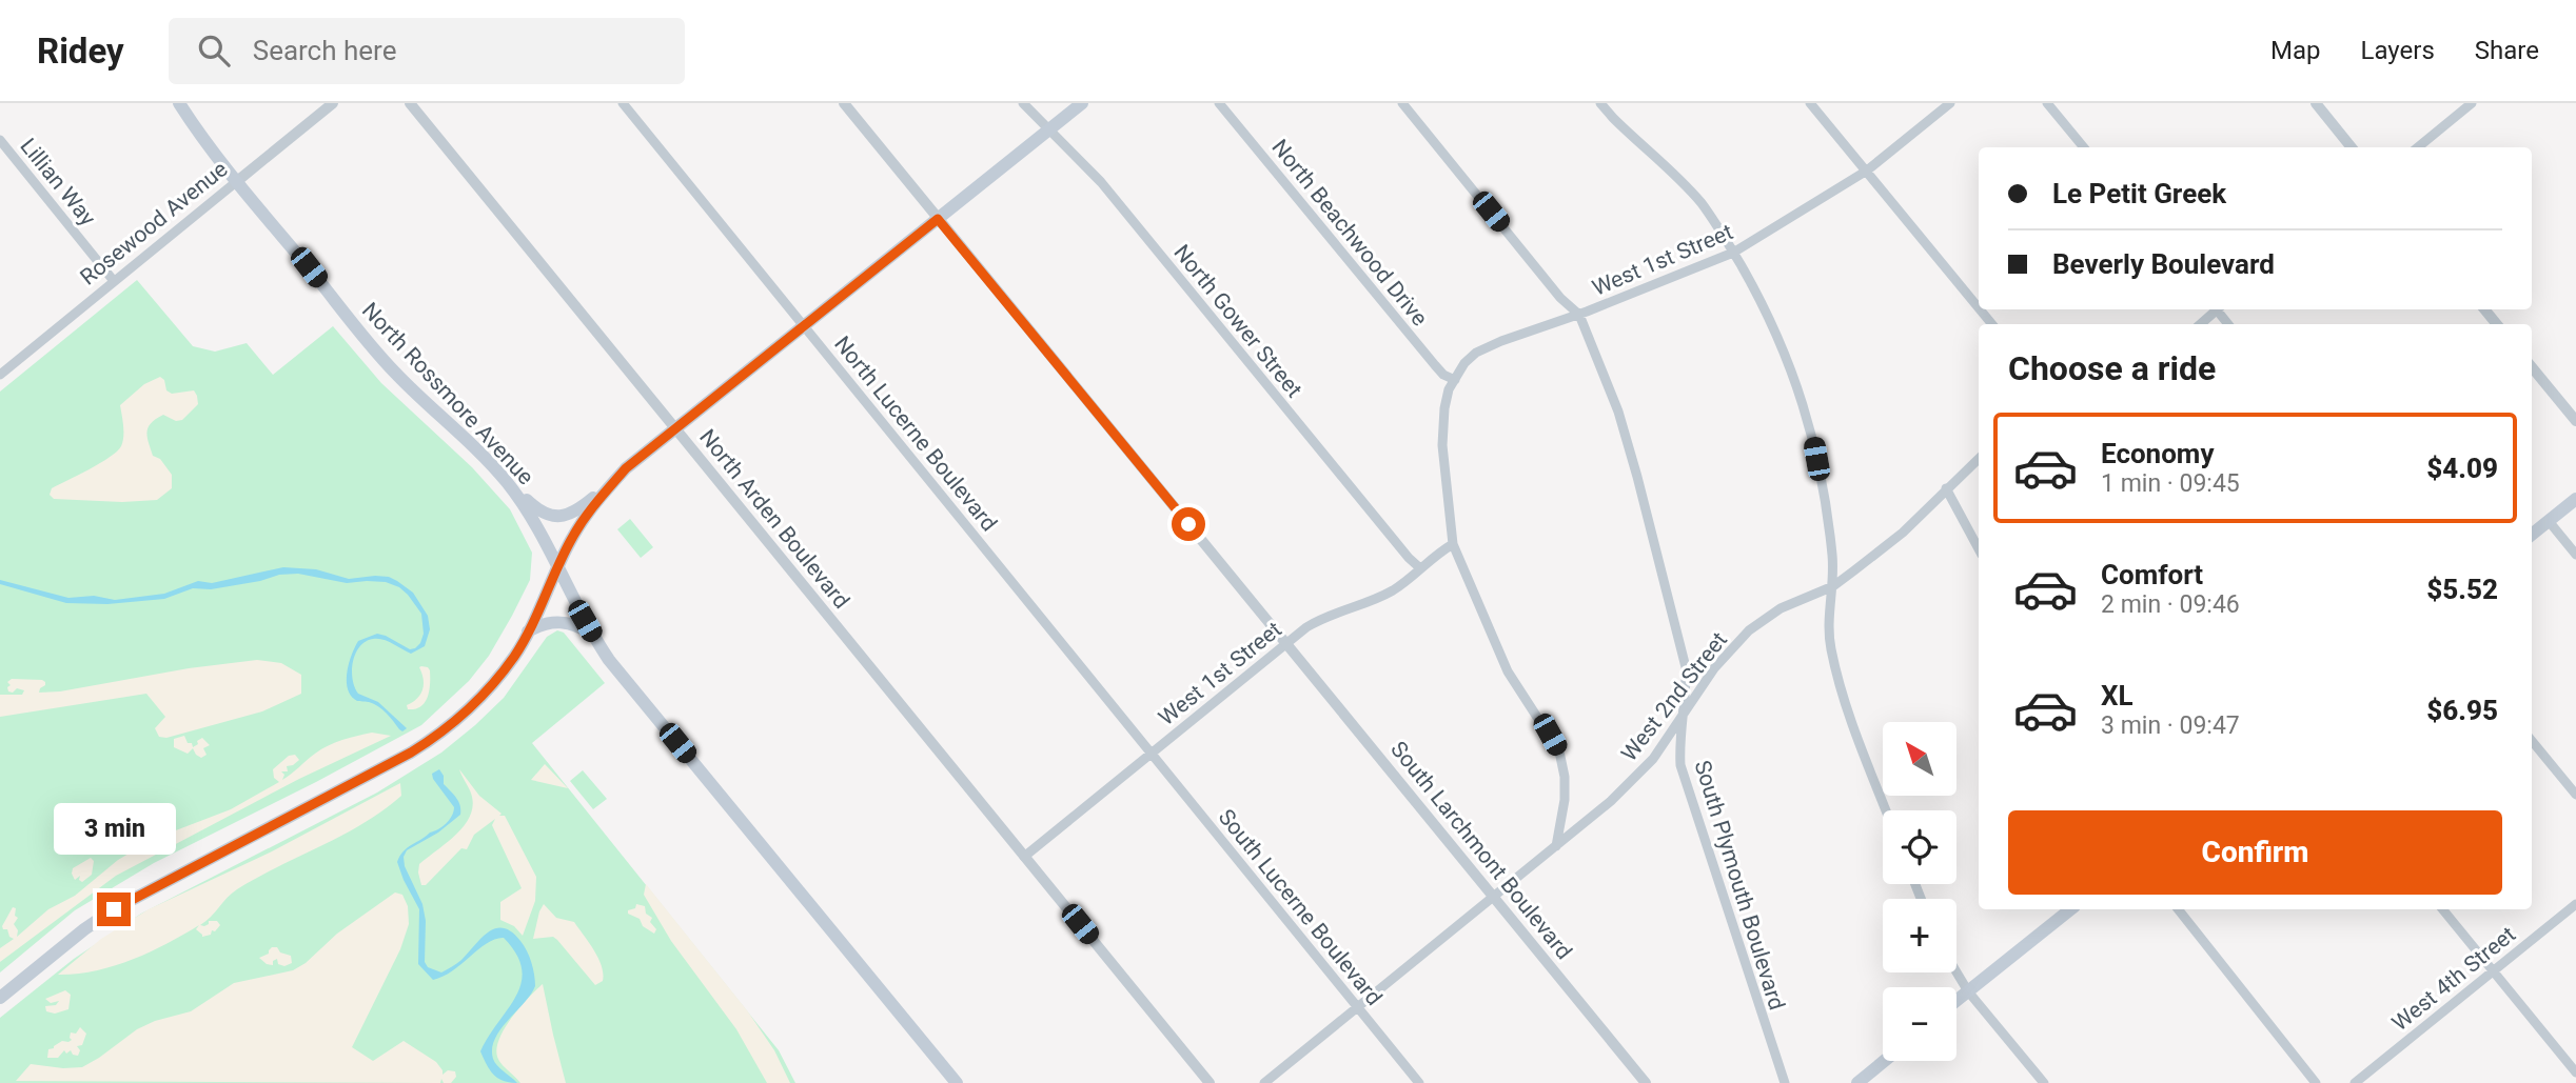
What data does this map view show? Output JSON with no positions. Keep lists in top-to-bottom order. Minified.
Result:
{"streets":{"main road":["North Rossmore Avenue"],"street":["Lillian Way","Rosewood Avenue","North Beachwood Drive","West 1st Street","North Gower Street","North Lucerne Boulevard","North Arden Boulevard","West 2nd Street","South Larchmont Boulevard","South Plymouth Boulevard","South Lucerne Boulevard","West 4th Street"]},"crossings":[["Lillian Way","Rosewood Avenue"],["Rosewood Avenue","North Rossmore Avenue"],["North Beachwood Drive","West 1st Street"],["West 1st Street","North Gower Street"],["West 1st Street","North Lucerne Boulevard"],["West 1st Street","North Arden Boulevard"],["West 1st Street","South Larchmont Boulevard"],["West 1st Street","South Plymouth Boulevard"],["West 1st Street","South Lucerne Boulevard"],["North Lucerne Boulevard","South Lucerne Boulevard"],["West 2nd Street","South Larchmont Boulevard"],["West 2nd Street","South Plymouth Boulevard"],["West 2nd Street","South Lucerne Boulevard"]],"north":"top left","page":{"header":"Ridey","search":"Search here","nav":["Map","Layers","Share"],"banner":["Le Petit Greek","Beverly Boulevard"],"heading":"Choose a ride","list":[{"name":"Economy","note":"1 min · 09:45","value":"$4.09"},{"name":"Comfort","note":"2 min · 09:46","value":"$5.52"},{"name":"XL","note":"3 min · 09:47","value":"$6.95"}],"map_buttons":["+","−"],"buttons":"Confirm","bubble":"3 min"}}
